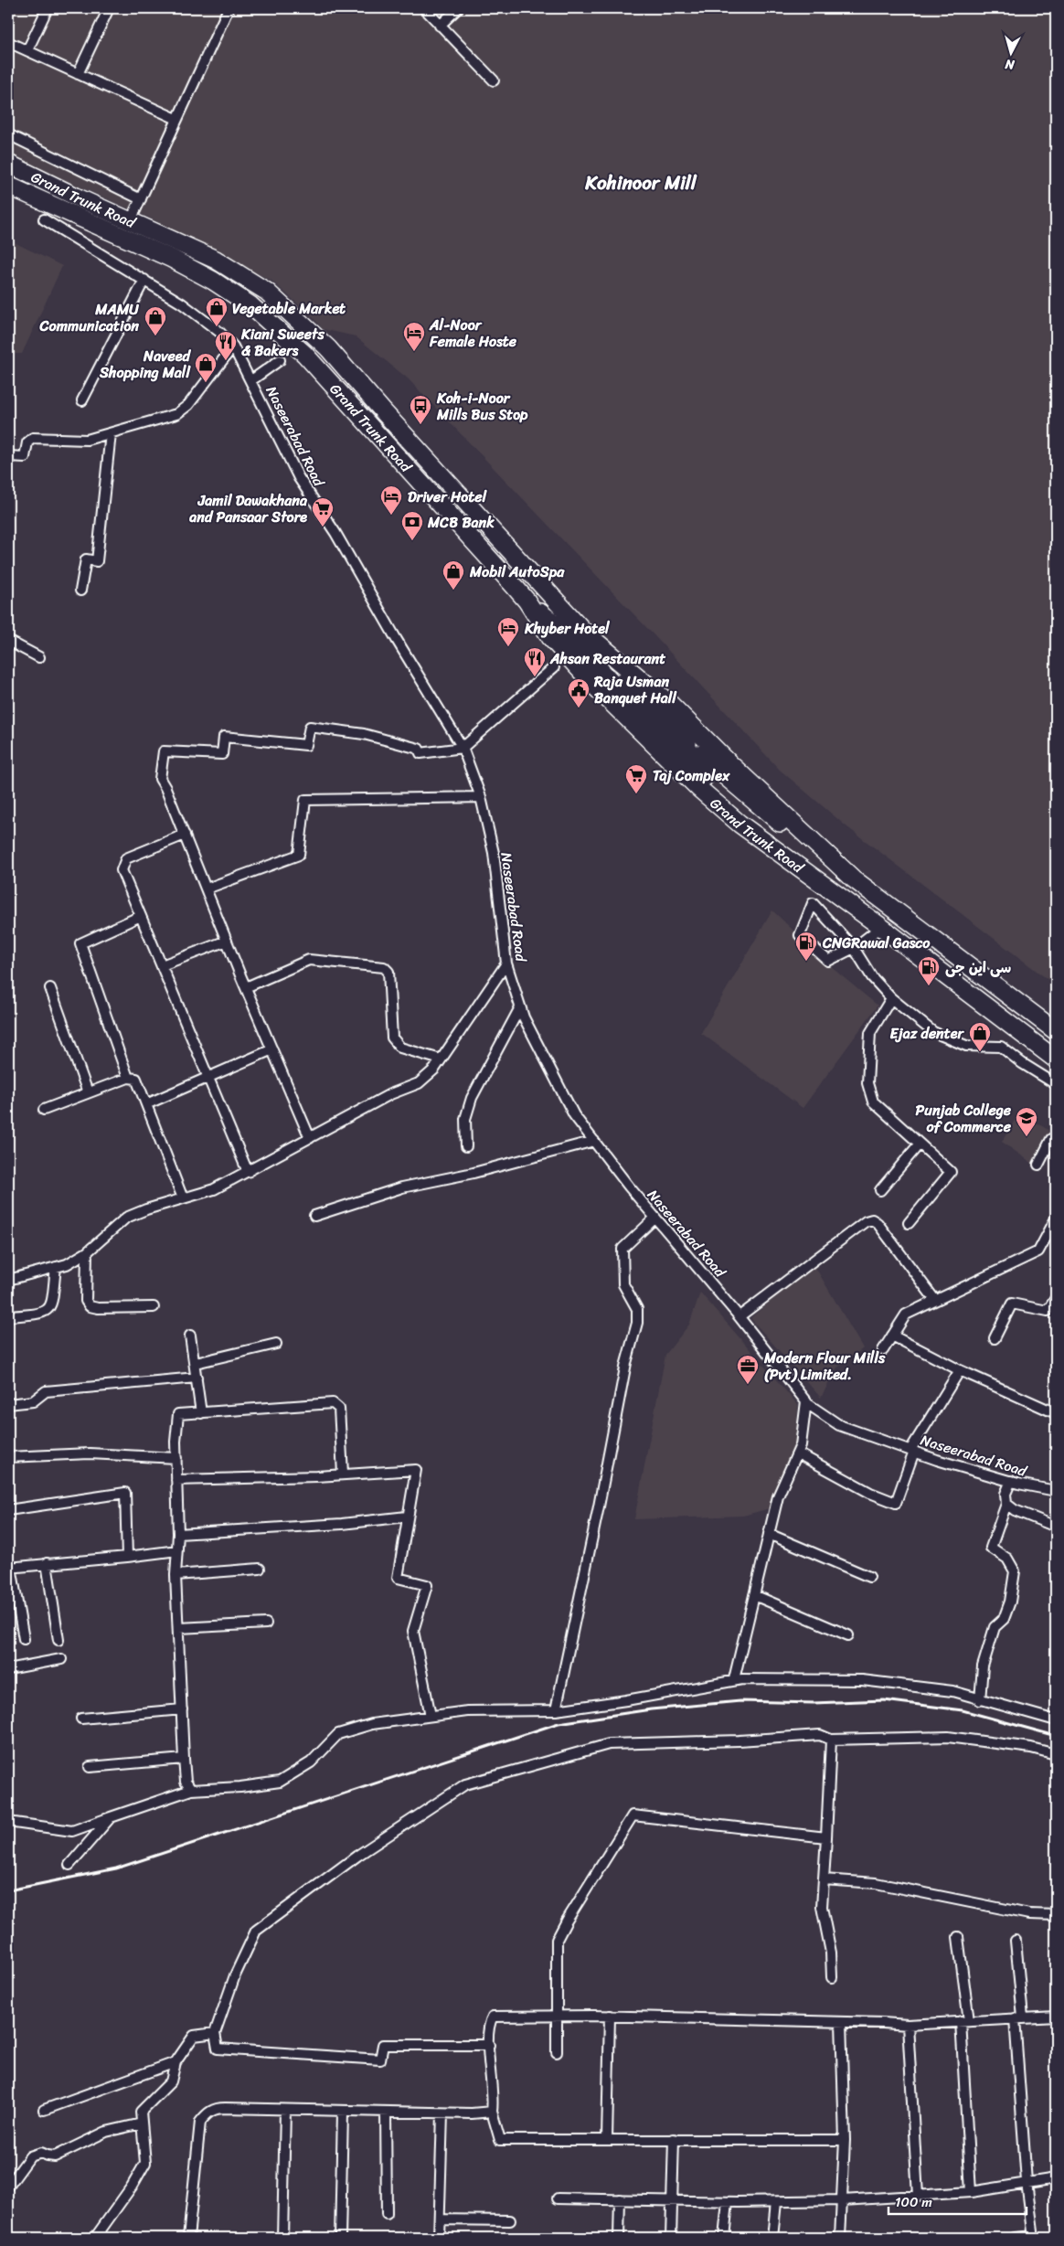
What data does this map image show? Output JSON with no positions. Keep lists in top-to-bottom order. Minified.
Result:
{"streets":{"highway":["Grand Trunk Road"],"street":["Naseerabad Road"]},"districts":["Kohinoor Mill"],"places":{"shop":["Vegetable Market","MAMU Communication","Naveed Shopping Mall","Mobil AutoSpa","Ejaz denter"],"hotel":["Al-Noor Female Hoste","Driver Hotel","Khyber Hotel"],"restaurant":["Kiani Sweets & Bakers","Ahsan Restaurant"],"bus stop":["Koh-i-Noor Mills Bus Stop"],"supermarket":["Jamil Dawakhana and Pansaar Store","Taj Complex"],"bank":["MCB Bank"],"public building":["Raja Usman Banquet Hall"],"fuel station":["CNGRawal Gasco","سی این جی"],"school or university":["Punjab College of Commerce"],"office":["Modern Flour Mills (Pvt) Limited."]},"scale_bar":"100 m","north":"bottom"}
